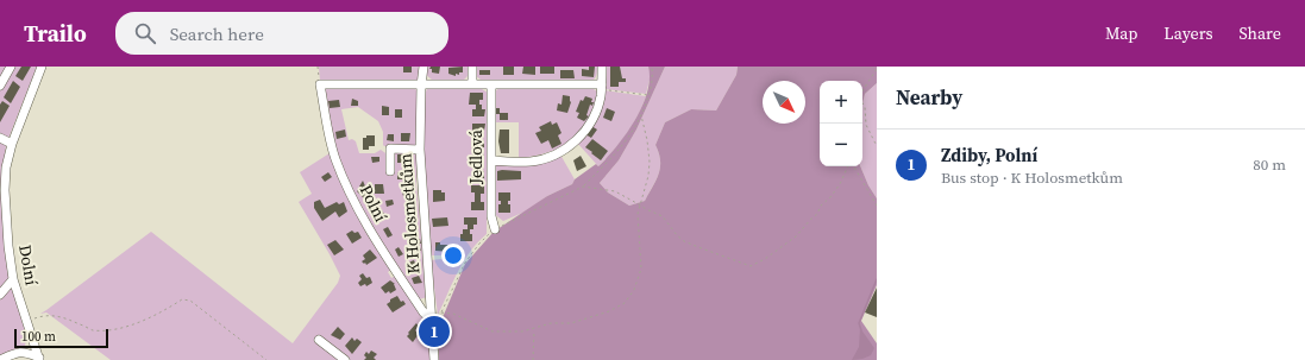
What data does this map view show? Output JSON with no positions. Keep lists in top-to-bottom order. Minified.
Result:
{"streets":{"street":["Jedlová","Polní","K Holosmetkům","Dolní"]},"crossings":[["Polní","K Holosmetkům"]],"scale_bar":"100 m","north":"bottom right","page":{"header":"Trailo","search":"Search here","nav":["Map","Layers","Share"],"heading":"Nearby","map_buttons":["+","−"],"list":[{"mark":"1","name":"Zdiby, Polní","note":"Bus stop · K Holosmetkům","value":"80 m"}],"pins":"1","scale":"100 m"}}
